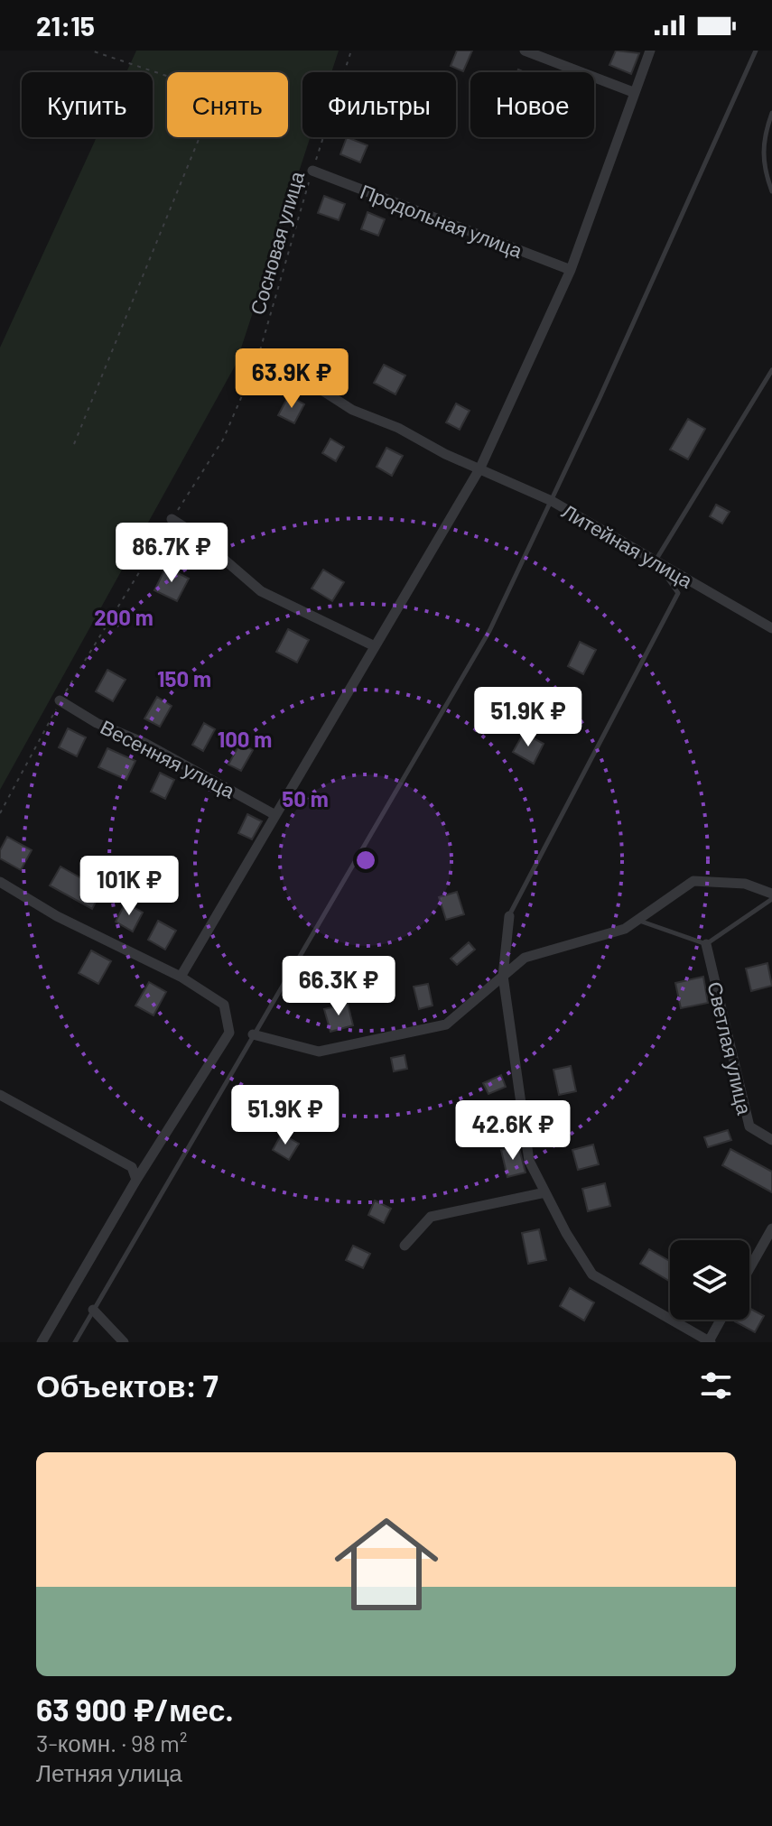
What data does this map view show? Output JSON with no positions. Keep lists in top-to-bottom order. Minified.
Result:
{"streets":{"street":["Продольная улица","Литейная улица","Весенняя улица","Светлая улица"],"path":["Сосновая улица"]},"crossings":[["Продольная улица","Сосновая улица"],["Сосновая улица","Литейная улица"],["Сосновая улица","Весенняя улица"]],"page":{"status":"21:15","chip":["Купить","Снять","Фильтры","Новое"],"price":["63.9K ₽","86.7K ₽","51.9K ₽","101K ₽","66.3K ₽","51.9K ₽","42.6K ₽"],"heading":"Объектов: 7","list":[{"name":"63 900 ₽/мес.","note":"3-комн. · 98 m² · Летняя улица"}]},"rings":["200 m","150 m","100 m","50 m"]}
